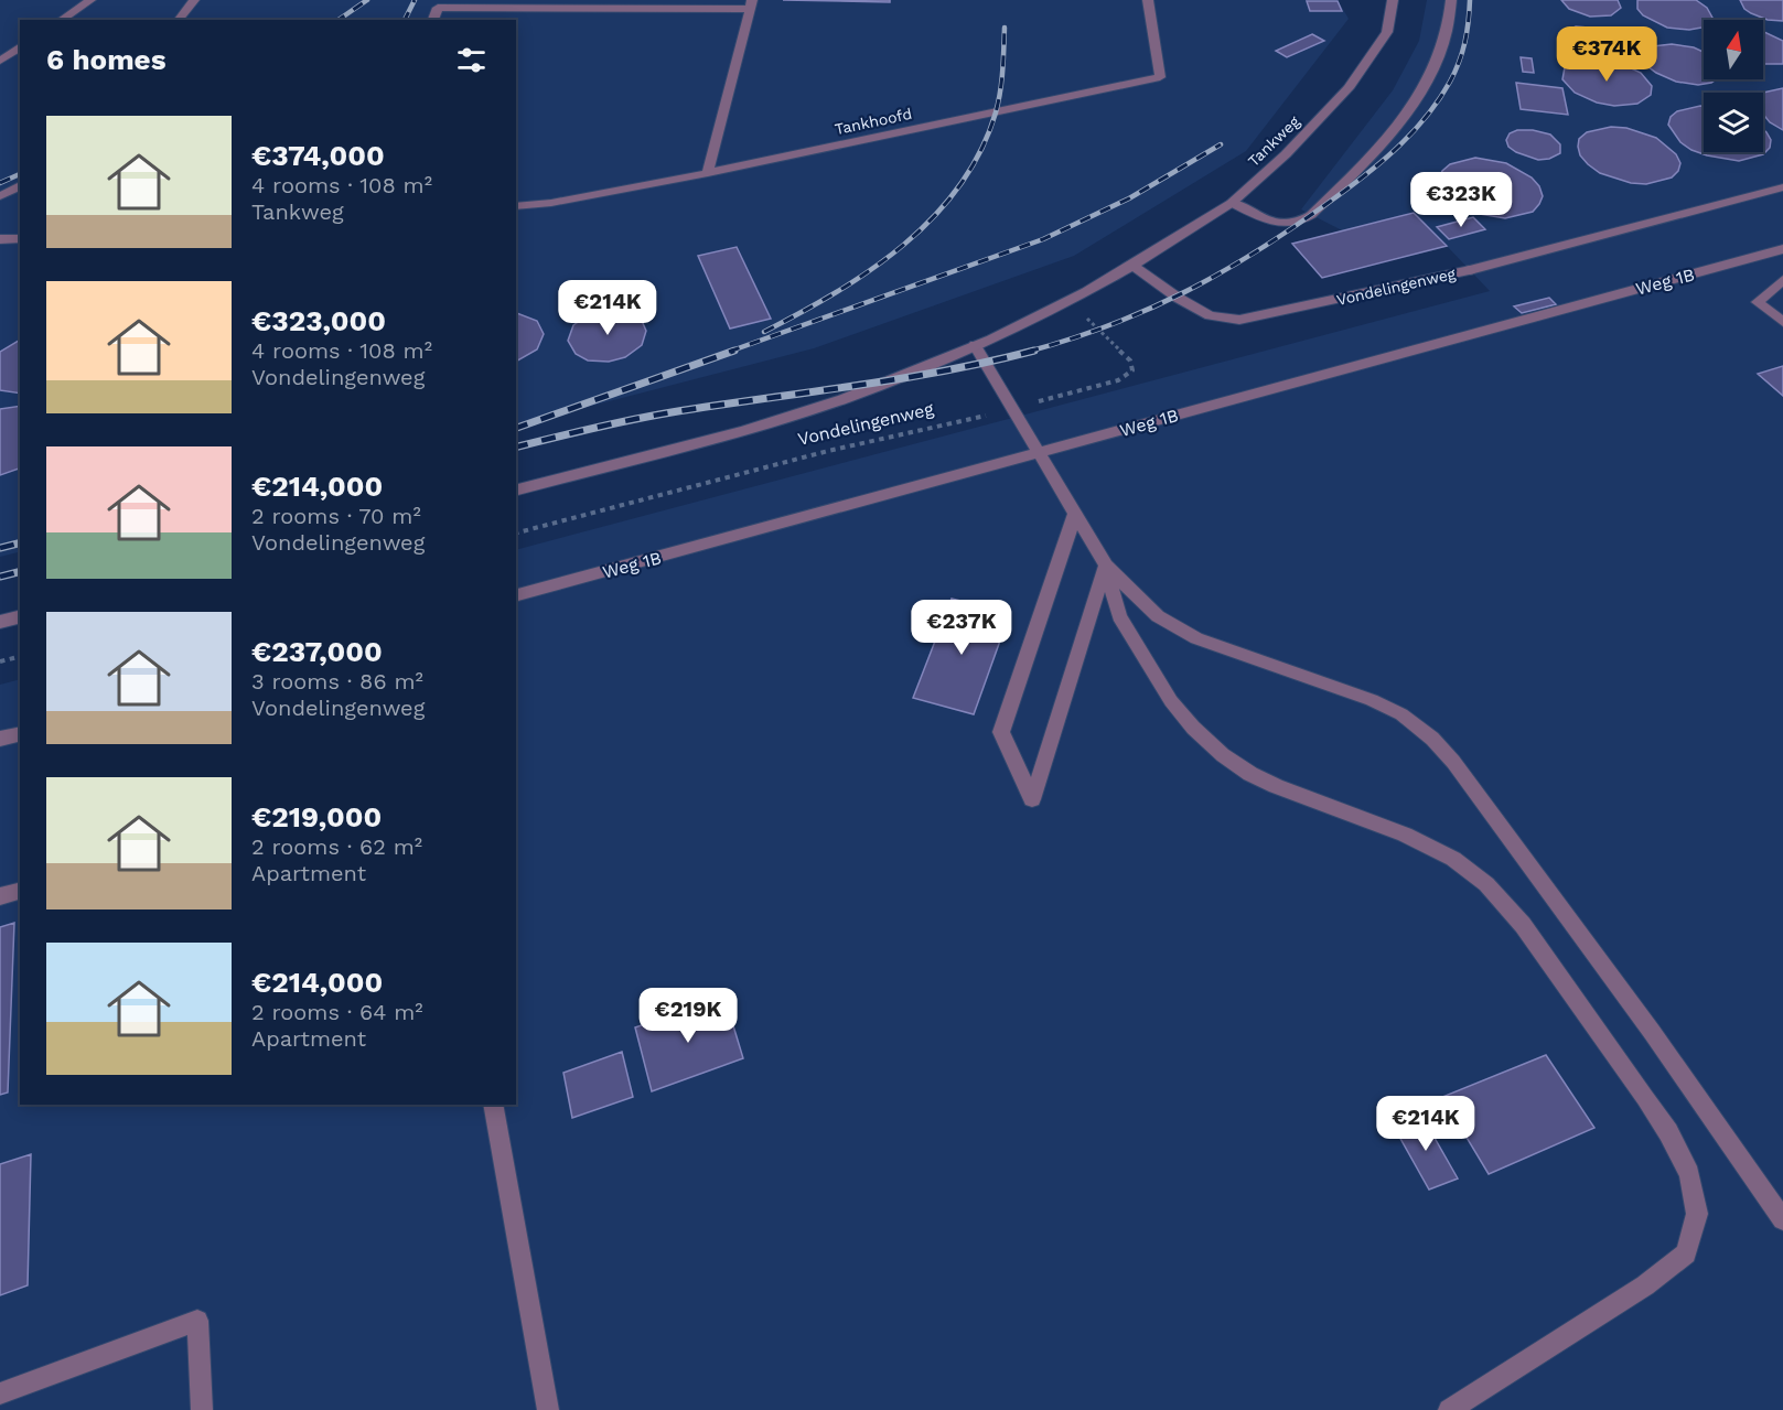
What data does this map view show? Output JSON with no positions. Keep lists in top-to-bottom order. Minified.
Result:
{"streets":{"street":["Tankhoofd","Tankweg","Weg 1B","Vondelingenweg"]},"crossings":[["Tankweg","Vondelingenweg"]],"north":"top","page":{"heading":"6 homes","price":["€374K","€323K","€214K","€237K","€219K","€214K"],"list":[{"name":"€374,000","note":"4 rooms · 108 m² · Tankweg"},{"name":"€323,000","note":"4 rooms · 108 m² · Vondelingenweg"},{"name":"€214,000","note":"2 rooms · 70 m² · Vondelingenweg"},{"name":"€237,000","note":"3 rooms · 86 m² · Vondelingenweg"},{"name":"€219,000","note":"2 rooms · 62 m² · Apartment"},{"name":"€214,000","note":"2 rooms · 64 m² · Apartment"}]}}
